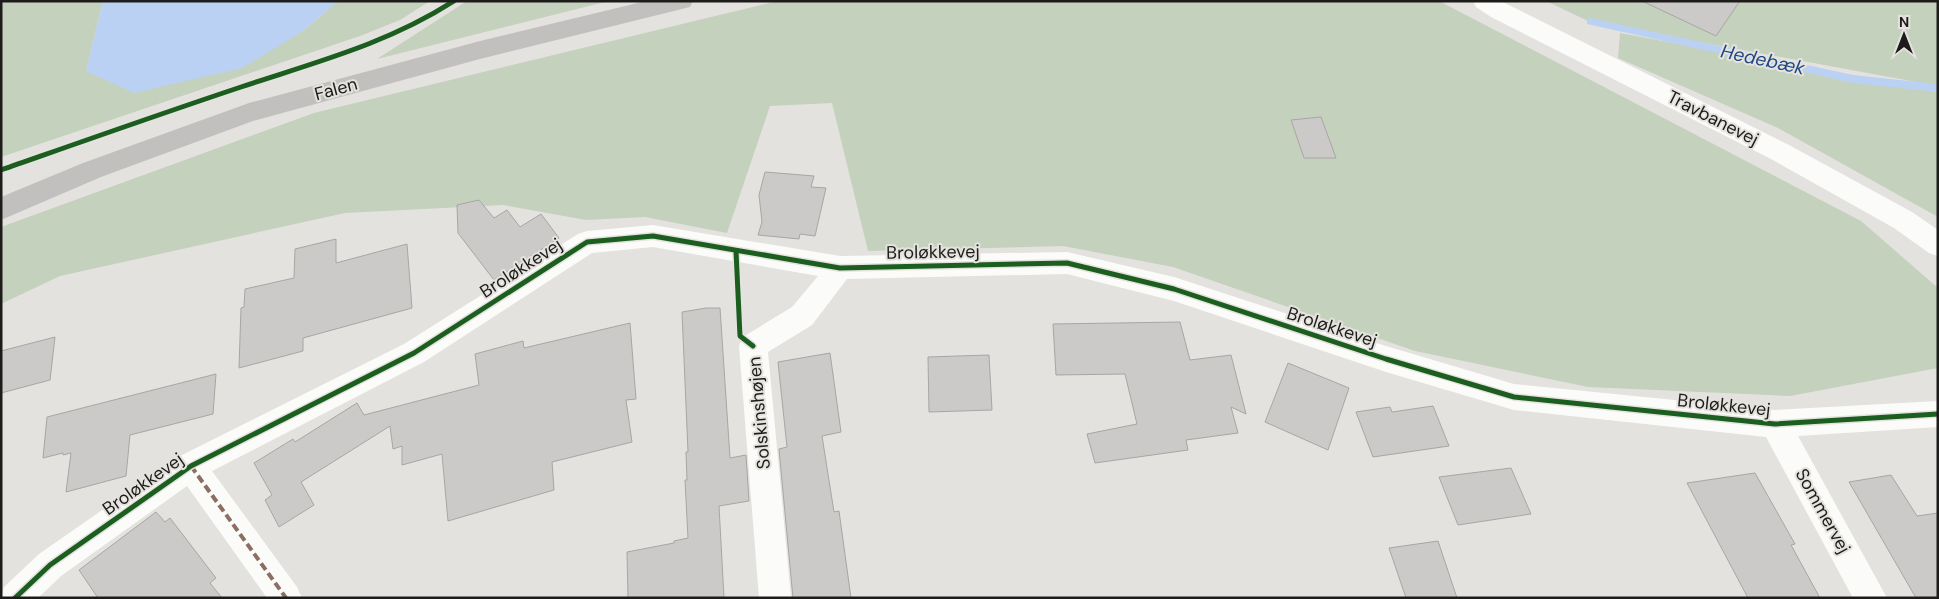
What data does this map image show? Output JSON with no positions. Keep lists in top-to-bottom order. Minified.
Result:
{"streets":{"street":["Falen","Travbanevej","Broløkkevej","Solskinshøjen","Sommervej"]},"crossings":[["Broløkkevej","Solskinshøjen"],["Broløkkevej","Sommervej"]],"water":["Hedebæk"],"north":"top"}
